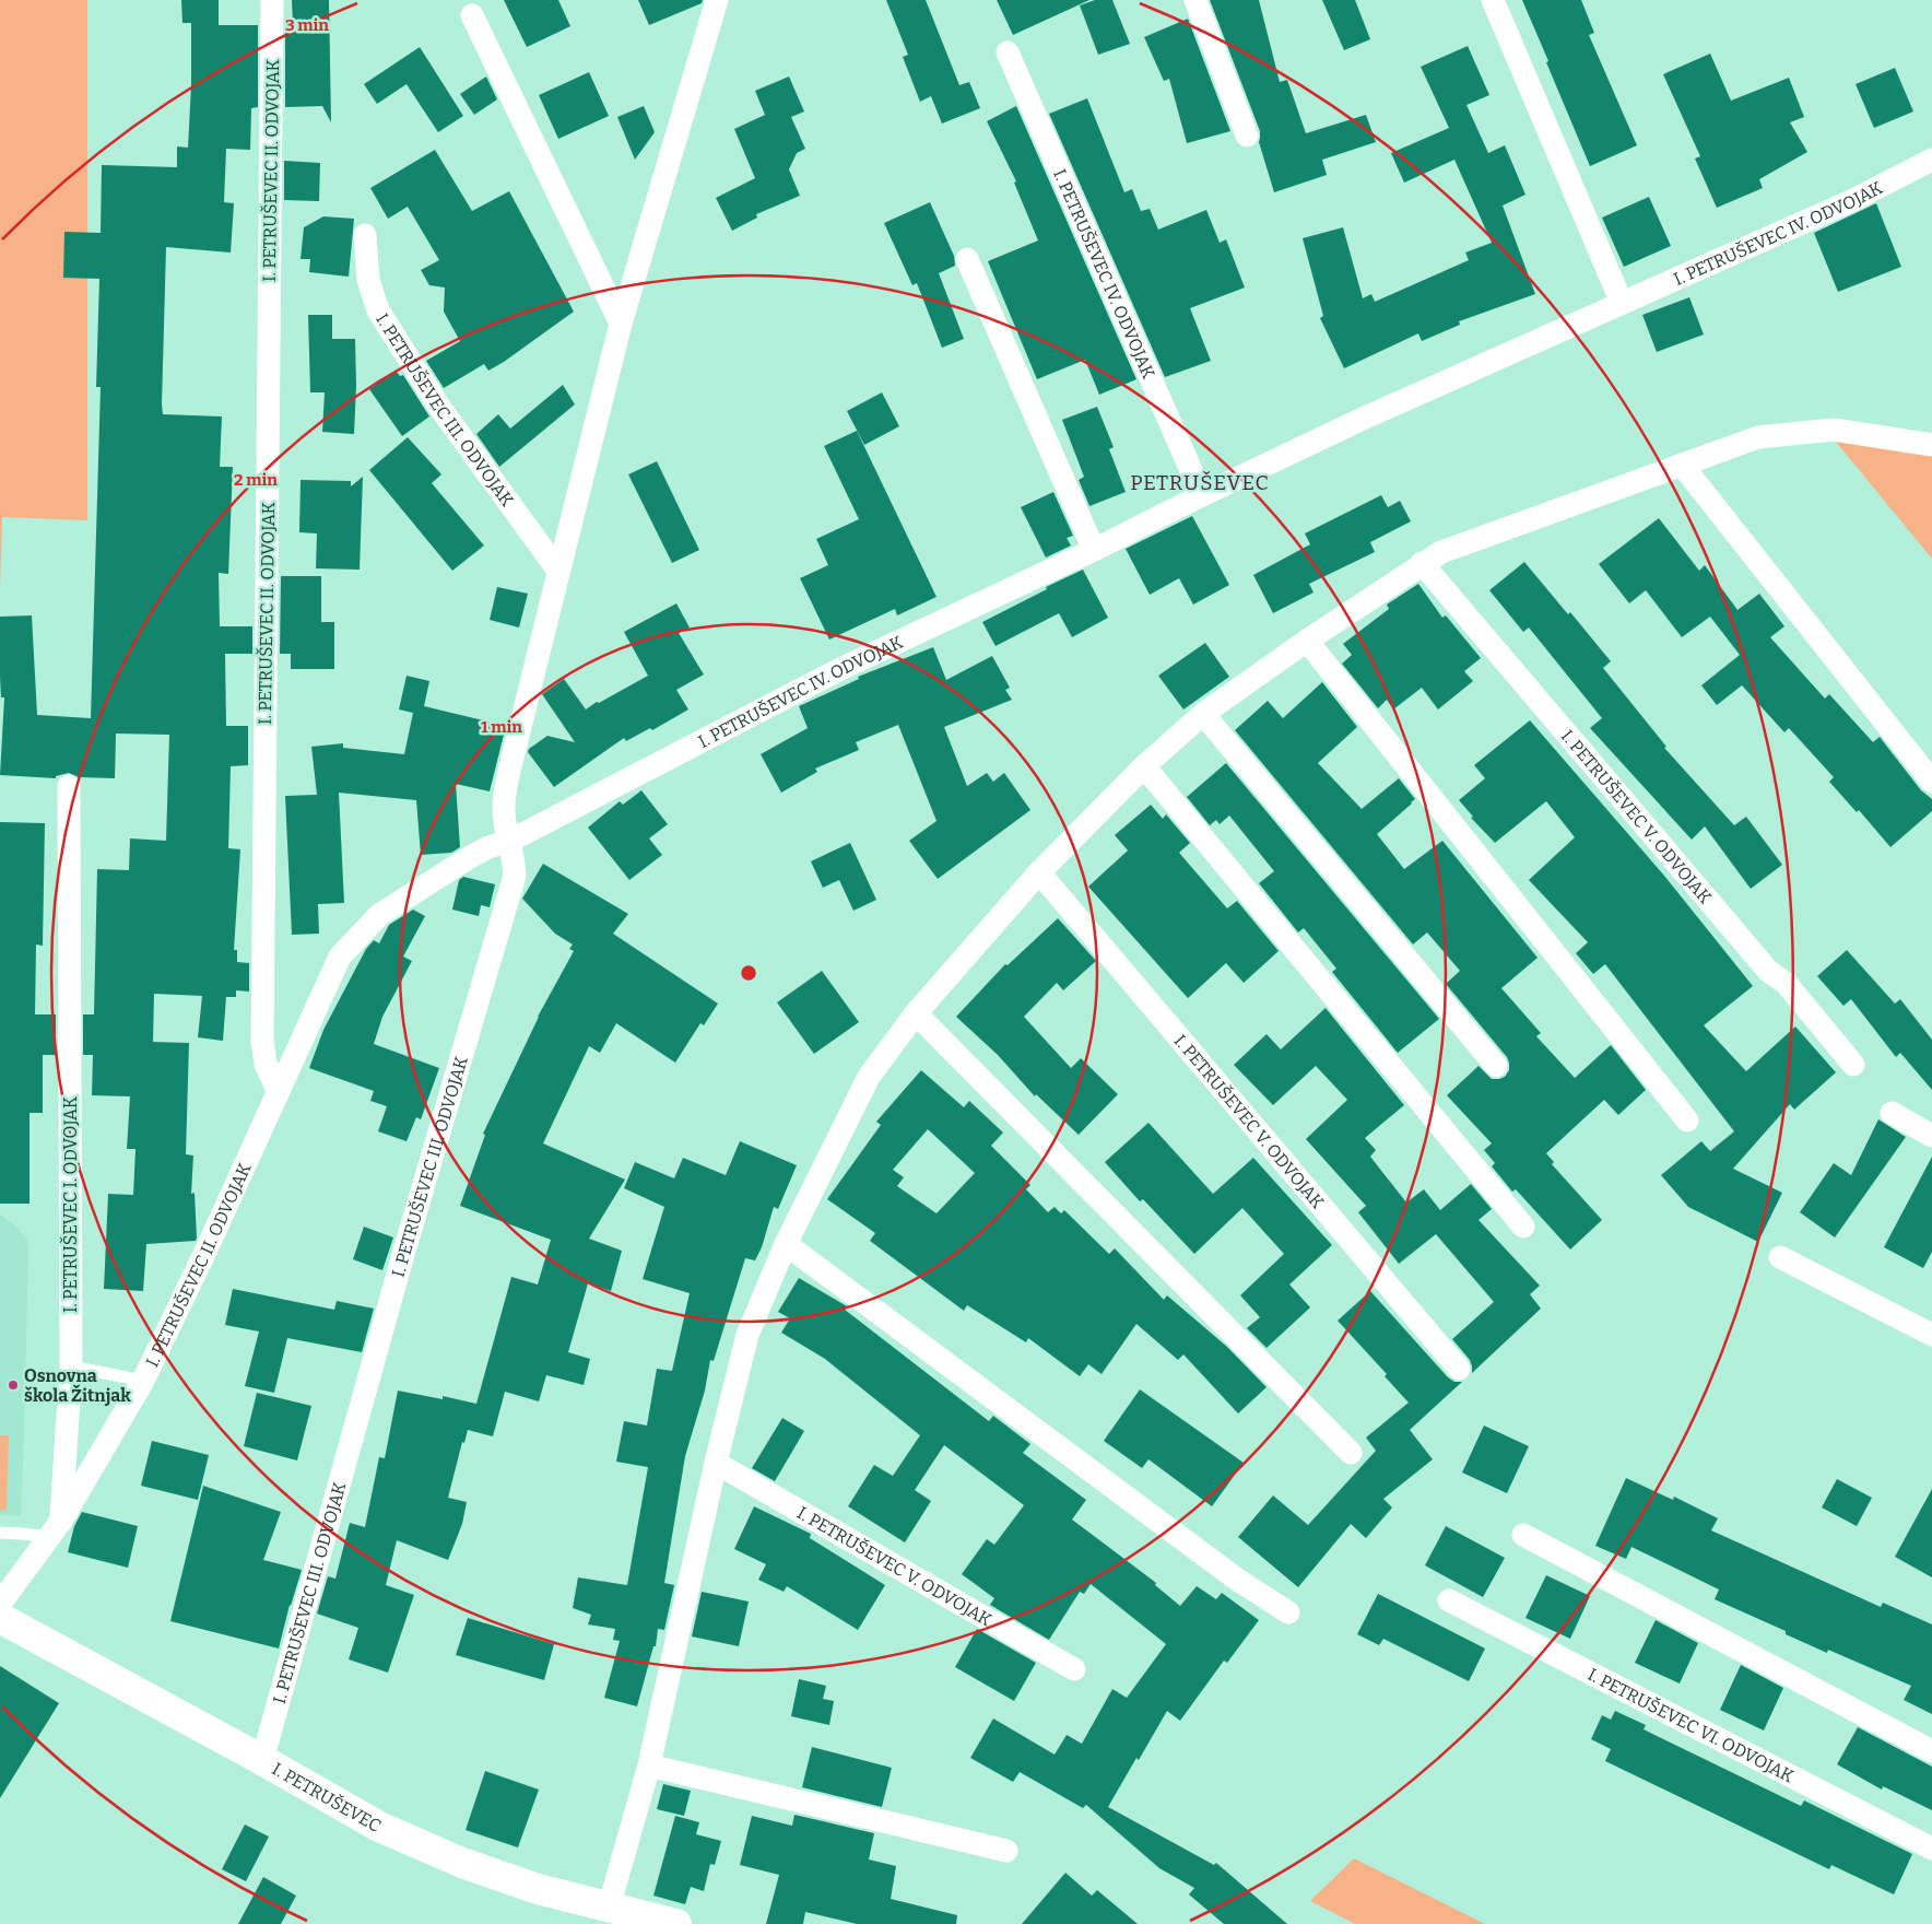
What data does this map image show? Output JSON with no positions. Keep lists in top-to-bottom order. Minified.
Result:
{"streets":{"street":["I. PETRUŠEVEC II. ODVOJAK","I. PETRUŠEVEC IV. ODVOJAK","I. PETRUŠEVEC III. ODVOJAK","I. PETRUŠEVEC V. ODVOJAK","I. PETRUŠEVEC I. ODVOJAK","I. PETRUŠEVEC VI. ODVOJAK","I. PETRUŠEVEC"]},"crossings":[["I. PETRUŠEVEC II. ODVOJAK","I. PETRUŠEVEC IV. ODVOJAK"],["I. PETRUŠEVEC II. ODVOJAK","I. PETRUŠEVEC III. ODVOJAK"],["I. PETRUŠEVEC II. ODVOJAK","I. PETRUŠEVEC I. ODVOJAK"],["I. PETRUŠEVEC IV. ODVOJAK","I. PETRUŠEVEC III. ODVOJAK"],["I. PETRUŠEVEC III. ODVOJAK","I. PETRUŠEVEC"]],"districts":["PETRUŠEVEC"],"places":["Osnovna škola Žitnjak"],"rings":["3 min","2 min","1 min"]}
